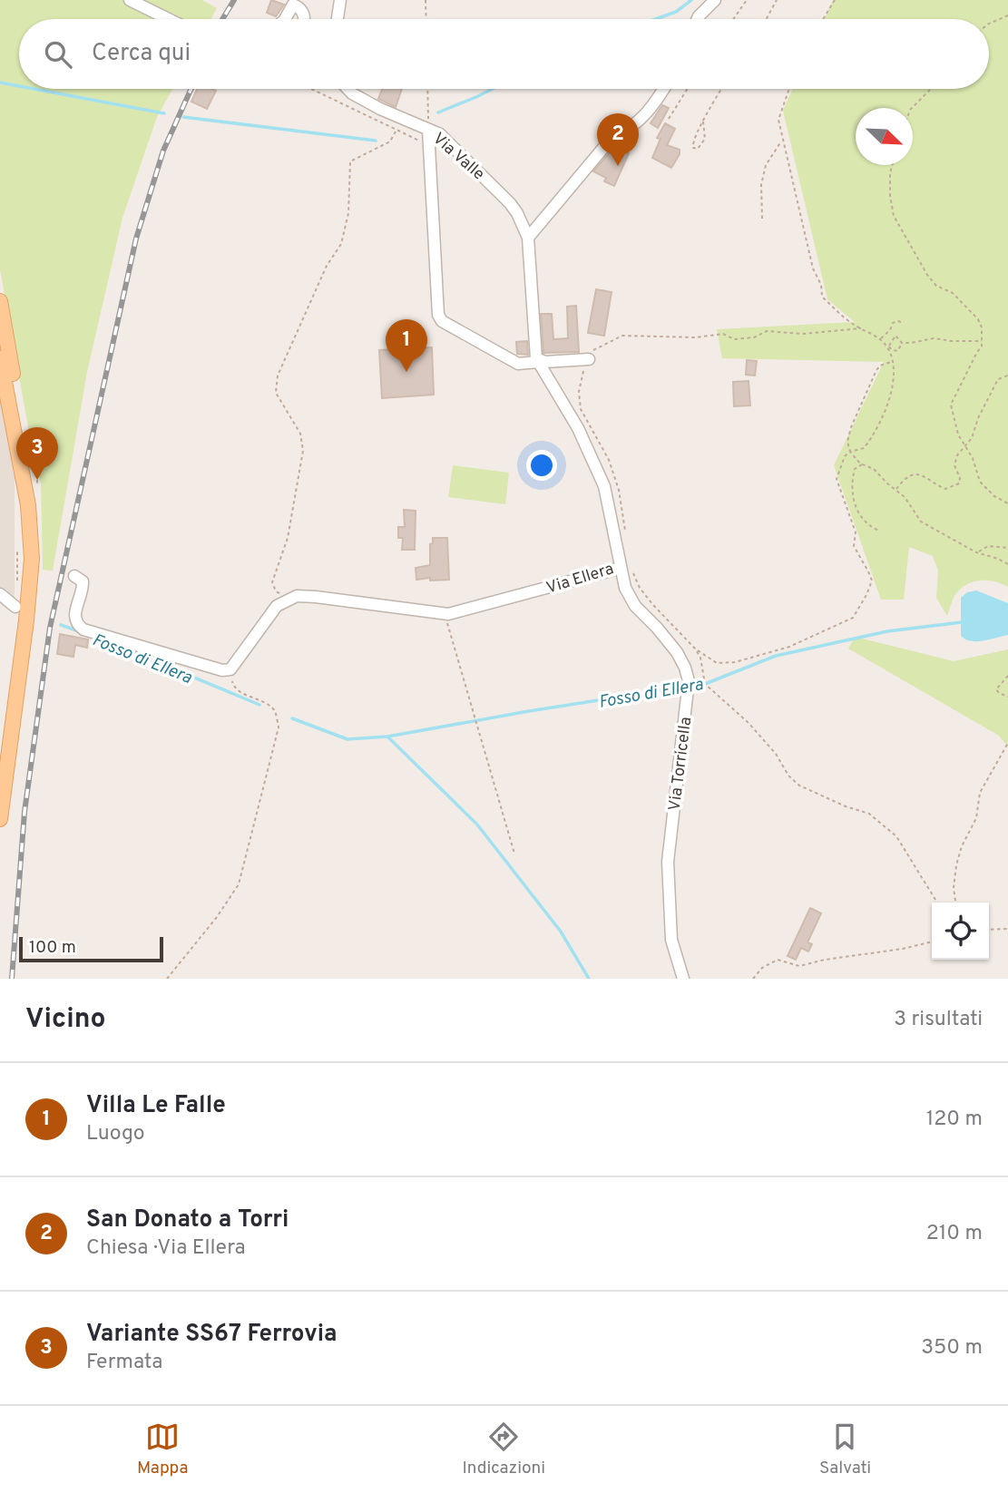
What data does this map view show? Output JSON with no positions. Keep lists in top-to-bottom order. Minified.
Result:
{"streets":{"street":["Via Valle","Via Ellera","Via Torricella"]},"crossings":[["Via Valle","Via Ellera"],["Via Ellera","Via Torricella"]],"water":["Fosso di Ellera"],"scale_bar":"100 m","north":"bottom right","page":{"search":"Cerca qui","pins":["2","1","3"],"scale":"100 m","heading":["Vicino","3 risultati"],"list":[{"mark":"1","name":"Villa Le Falle","note":"Luogo","value":"120 m"},{"mark":"2","name":"San Donato a Torri","note":"Chiesa · Via Ellera","value":"210 m"},{"mark":"3","name":"Variante SS67 Ferrovia","note":"Fermata","value":"350 m"}],"nav":["Mappa","Indicazioni","Salvati"]}}
